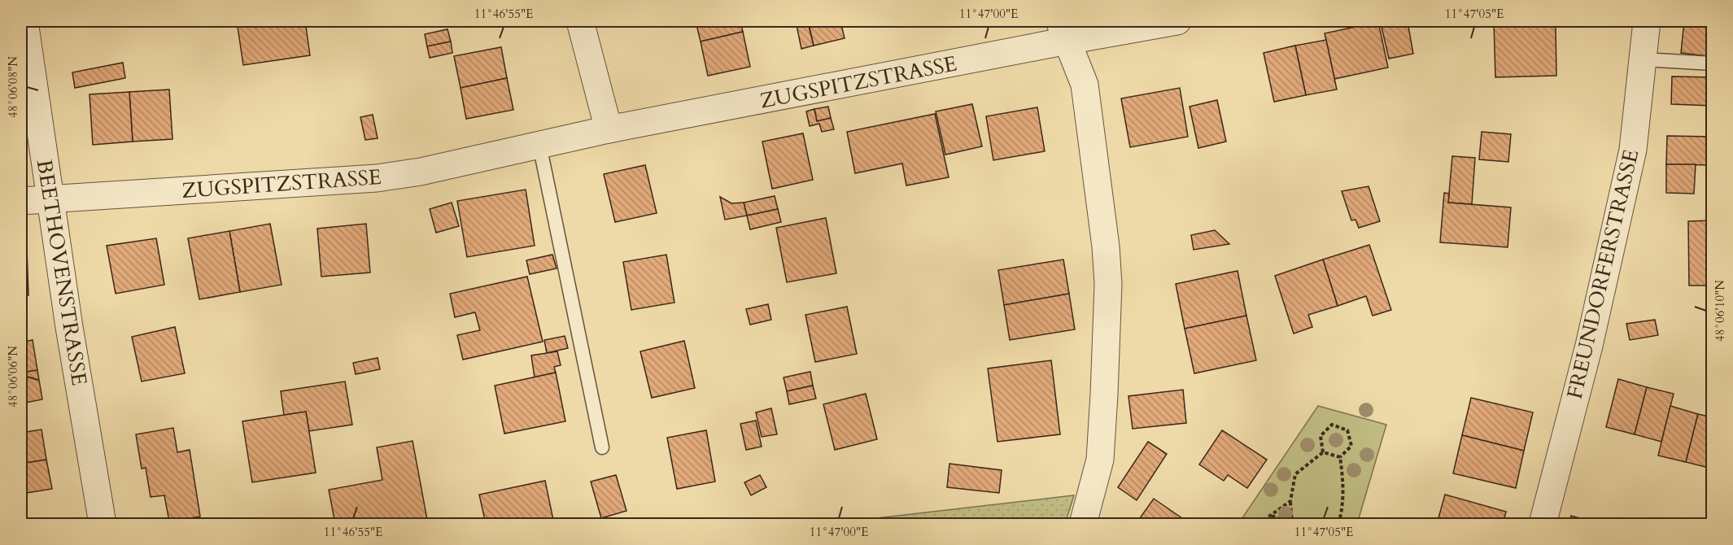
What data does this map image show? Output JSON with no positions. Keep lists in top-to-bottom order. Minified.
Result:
{"streets":{"street":["ZUGSPITZSTRASSE","BEETHOVENSTRASSE","FREUNDORFERSTRASSE"]},"crossings":[["ZUGSPITZSTRASSE","BEETHOVENSTRASSE"]],"coordinates":["11°46'55\"E","11°47'00\"E","11°47'05\"E","48°06'08\"N","48°06'10\"N","48°06'06\"N"]}
